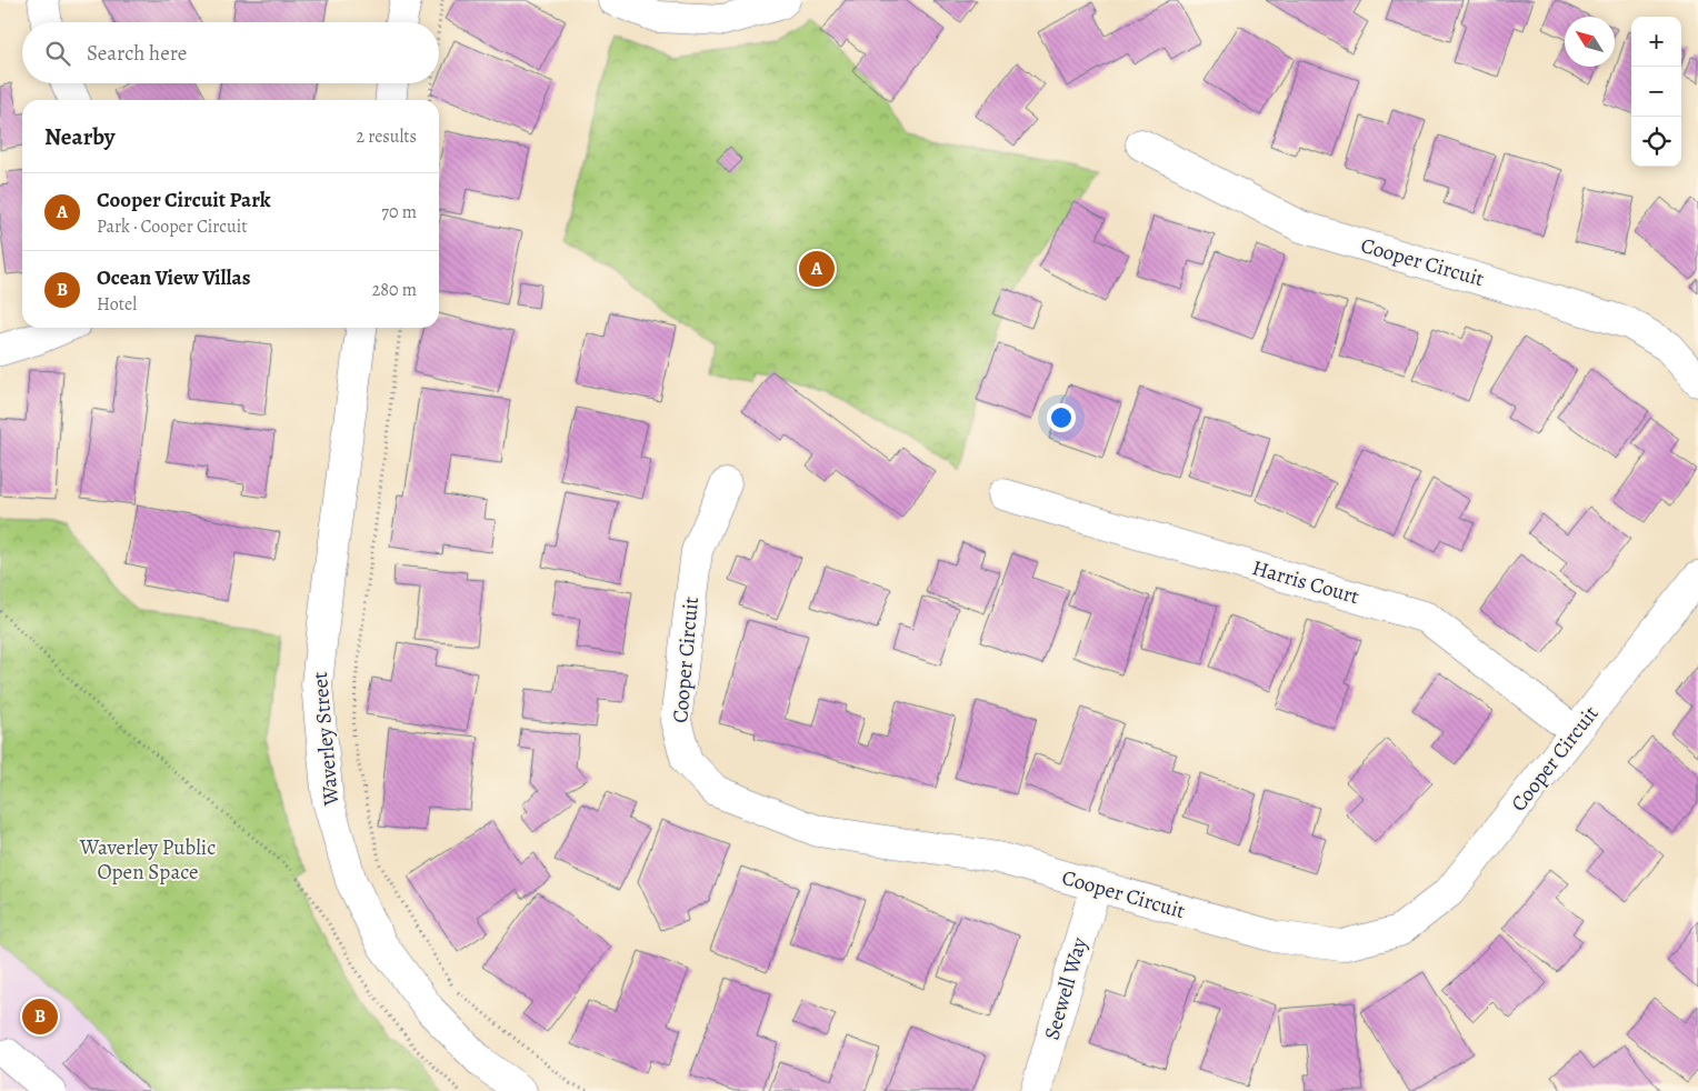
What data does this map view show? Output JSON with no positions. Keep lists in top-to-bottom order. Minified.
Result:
{"streets":{"street":["Cooper Circuit","Harris Court","Waverley Street","Seewell Way"]},"crossings":[["Cooper Circuit","Harris Court"],["Cooper Circuit","Seewell Way"]],"parks":["Waverley Public Open Space"],"north":"top left","page":{"map_buttons":["+","−"],"search":"Search here","heading":["Nearby","2 results"],"list":[{"mark":"A","name":"Cooper Circuit Park","note":"Park · Cooper Circuit","value":"70 m"},{"mark":"B","name":"Ocean View Villas","note":"Hotel","value":"280 m"}],"pins":["A","B"]}}
